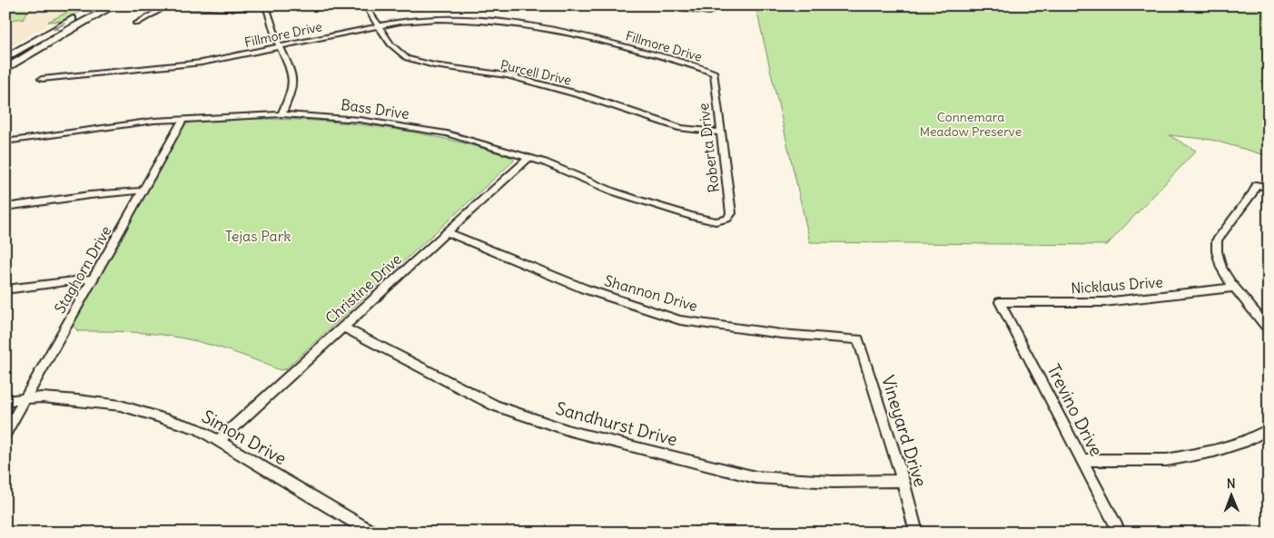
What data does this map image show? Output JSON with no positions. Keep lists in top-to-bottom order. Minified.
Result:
{"streets":{"street":["Fillmore Drive","Purcell Drive","Bass Drive","Roberta Drive","Staghorn Drive","Nicklaus Drive","Christine Drive","Shannon Drive","Trevino Drive","Sandhurst Drive","Vineyard Drive","Simon Drive"]},"crossings":[["Fillmore Drive","Purcell Drive"],["Fillmore Drive","Roberta Drive"],["Purcell Drive","Roberta Drive"],["Bass Drive","Roberta Drive"],["Bass Drive","Staghorn Drive"],["Bass Drive","Christine Drive"],["Staghorn Drive","Simon Drive"],["Nicklaus Drive","Trevino Drive"],["Christine Drive","Shannon Drive"],["Christine Drive","Sandhurst Drive"],["Christine Drive","Simon Drive"],["Shannon Drive","Vineyard Drive"],["Sandhurst Drive","Vineyard Drive"]],"parks":["Connemara Meadow Preserve","Tejas Park"],"north":"top"}
